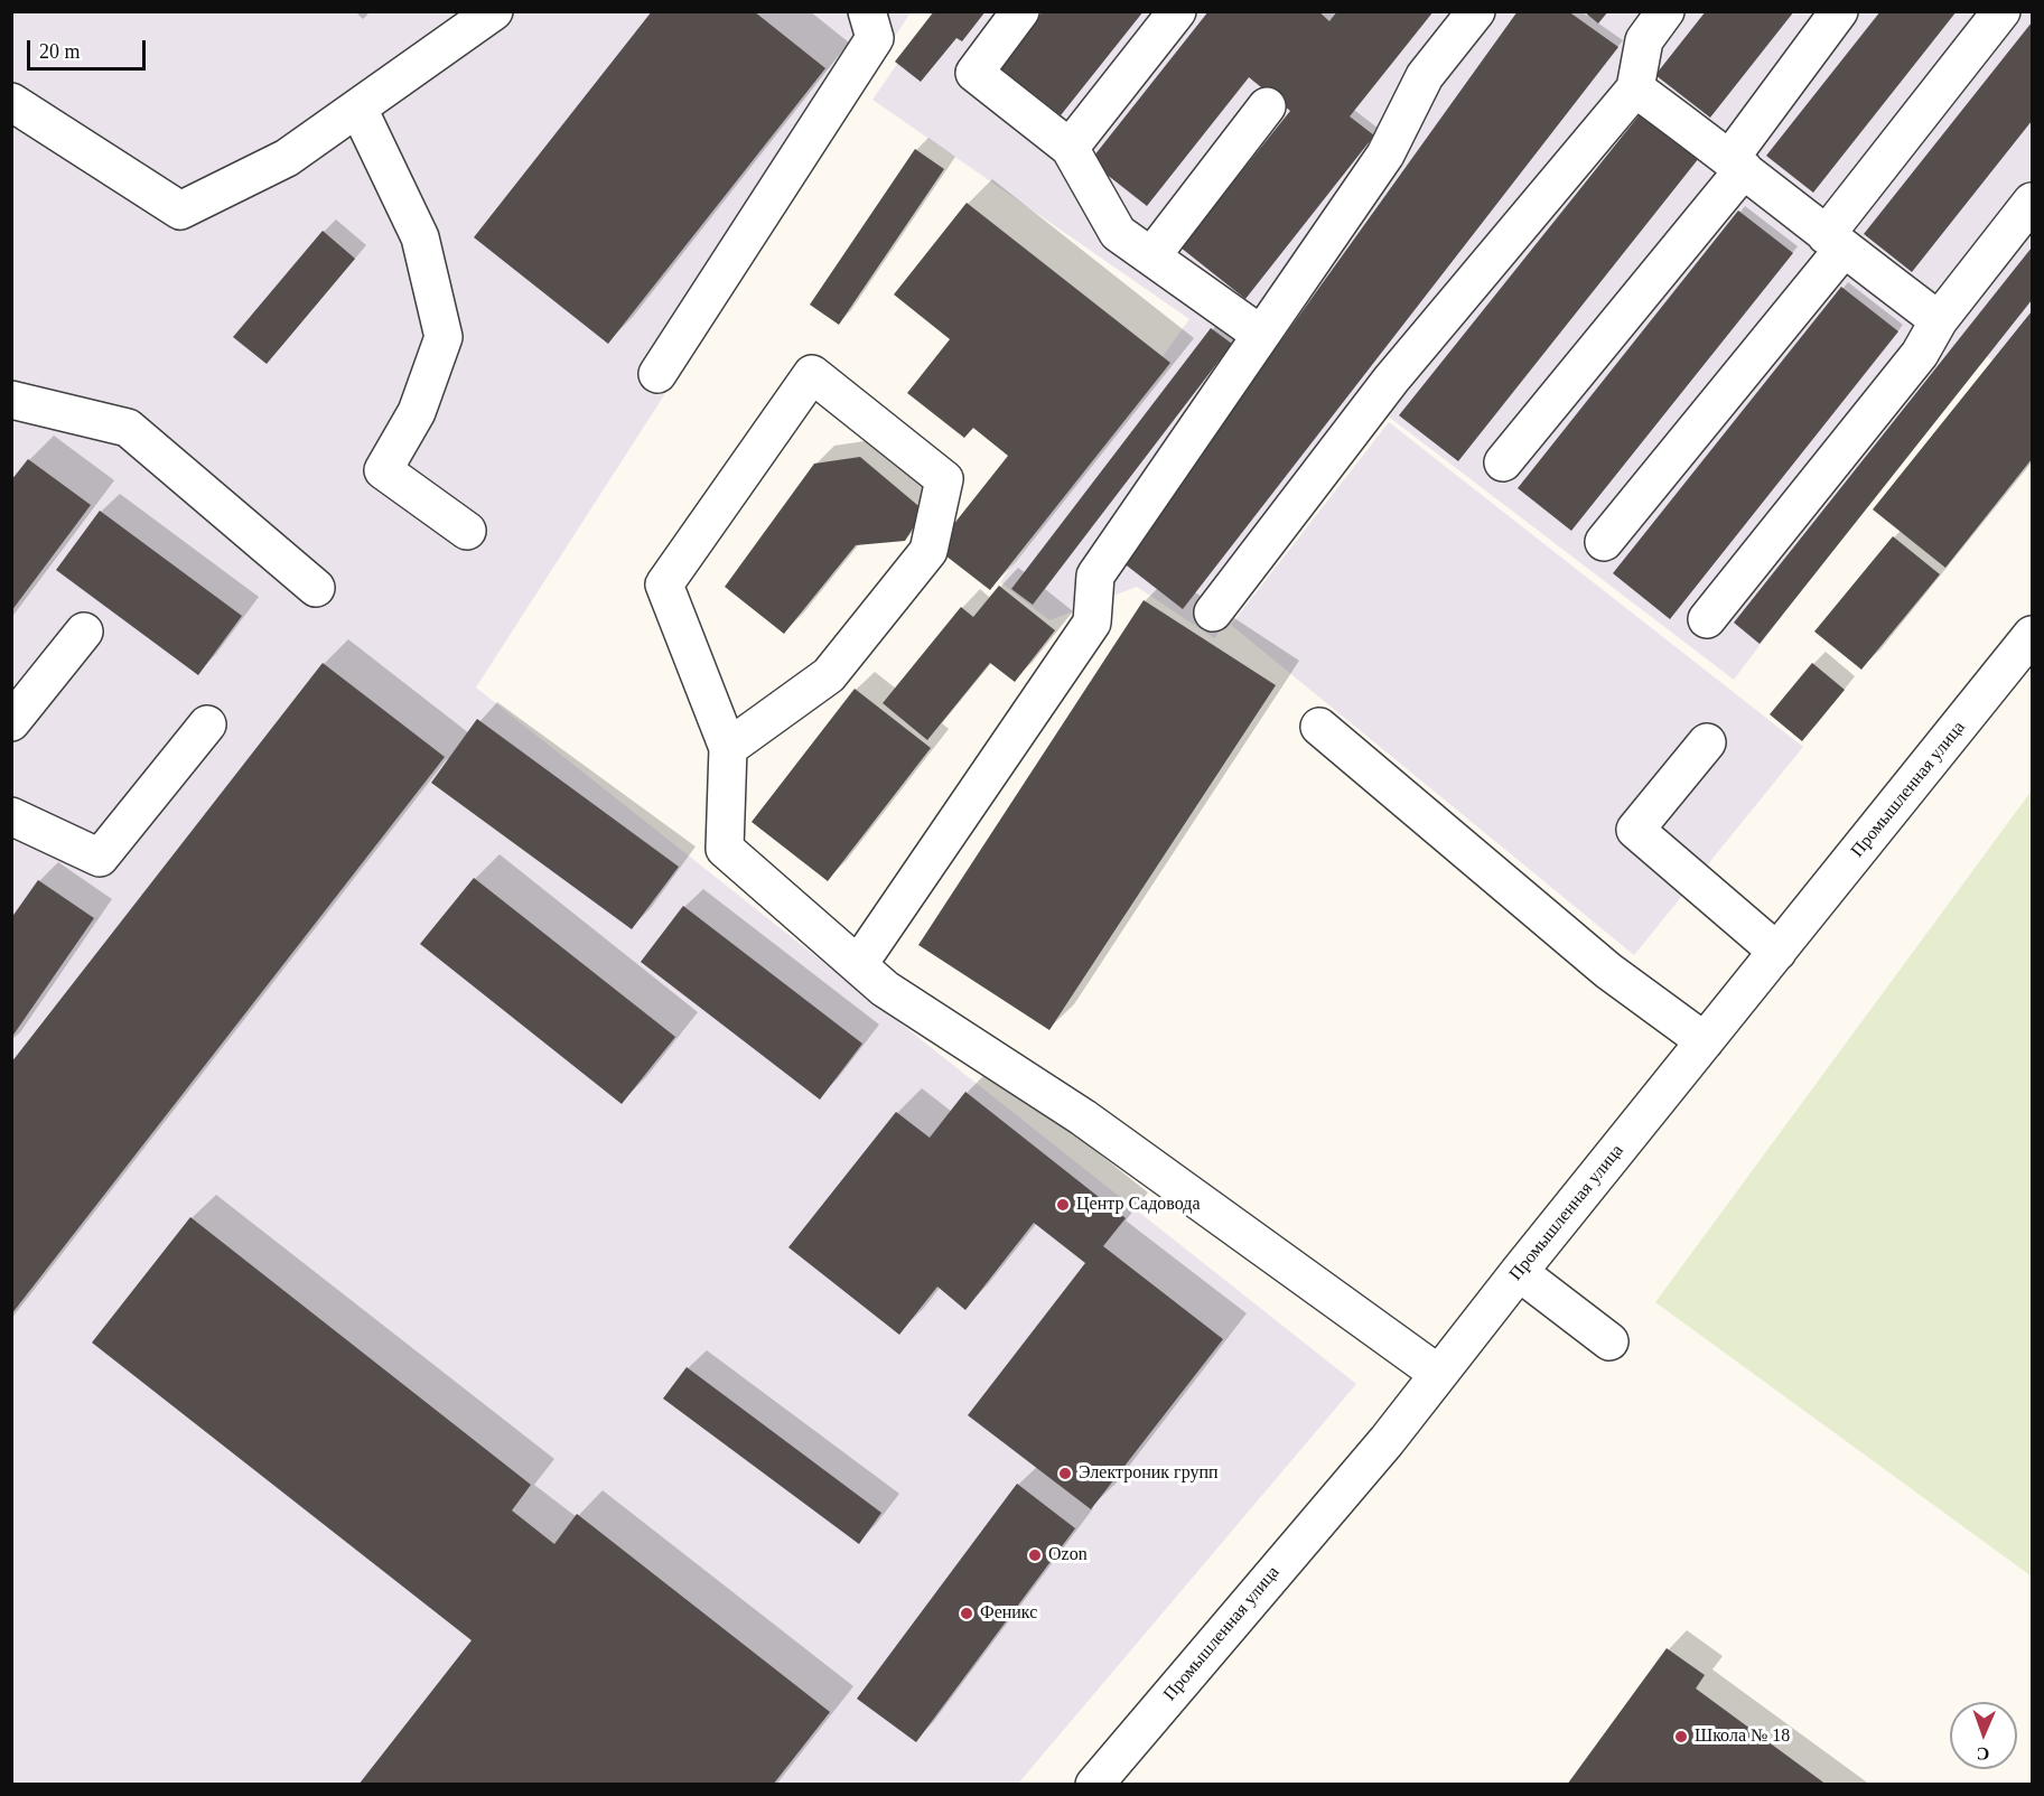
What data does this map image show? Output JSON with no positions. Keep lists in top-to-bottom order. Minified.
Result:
{"streets":{"street":["Промышленная улица"]},"places":["Центр Садовода","Электроник групп","Ozon","Феникс","Школа № 18"],"scale_bar":"20 m","north":"bottom"}
